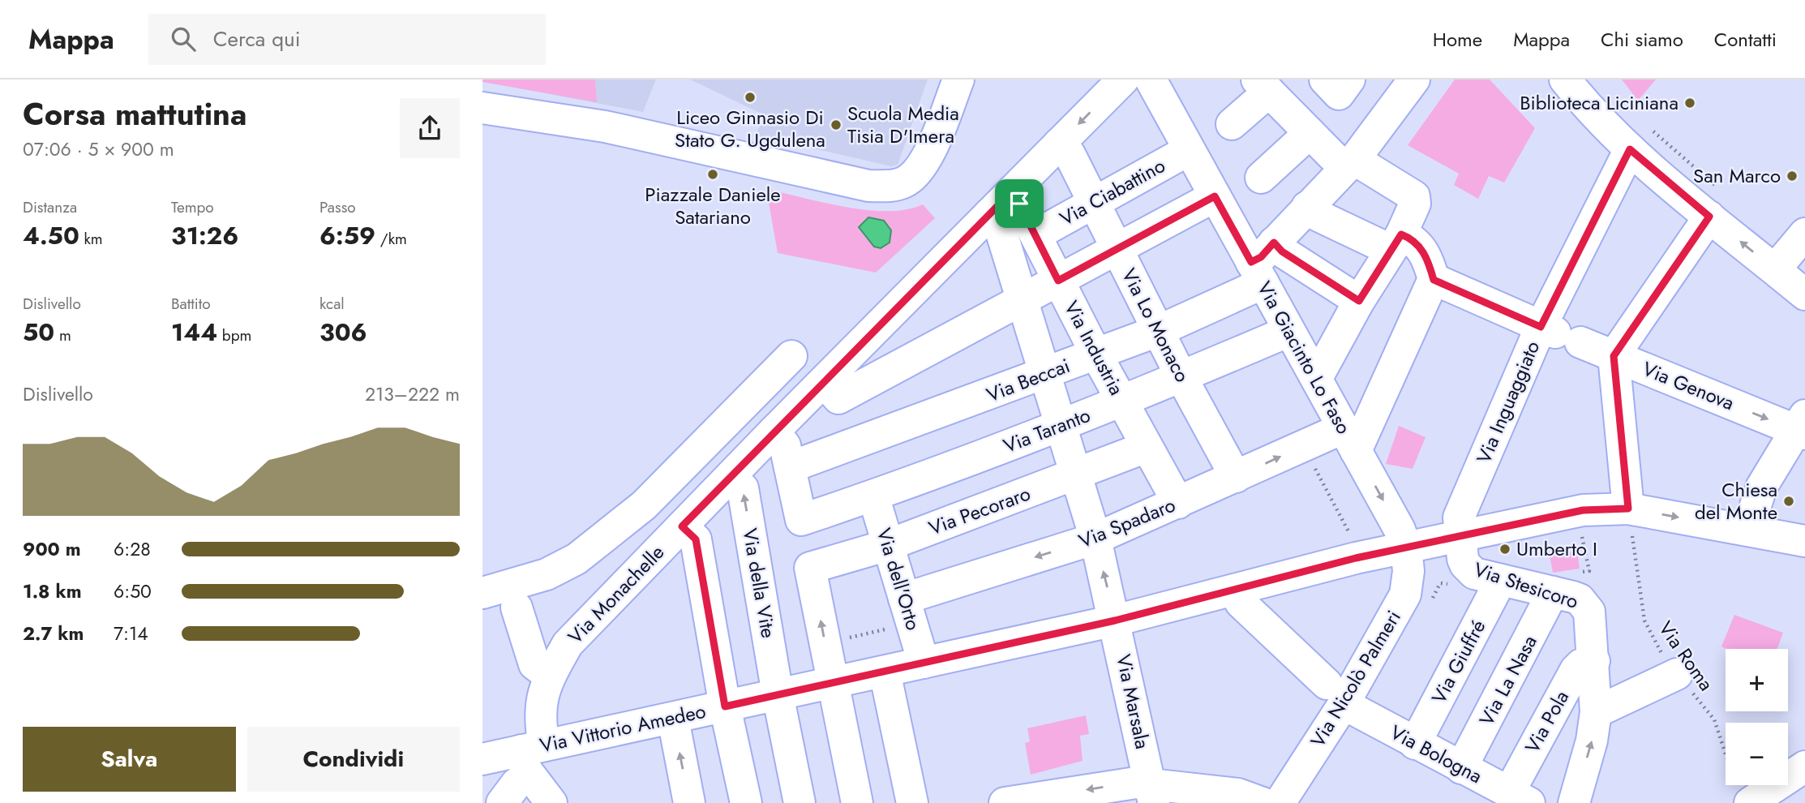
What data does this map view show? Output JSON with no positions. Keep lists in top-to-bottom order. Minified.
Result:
{"streets":{"street":["Via Ciabattino","Via Lo Monaco","Via Industria","Via Giacinto Lo Faso","Via Beccai","Via Genova","Via Inguaggiato","Via Taranto","Via Pecoraro","Via Spadaro","Via dell'Orto","Via della Vite","Via Stesicoro","Via Monachelle","Via Giuffré","Via Nicolò Palmeri","Via La Nasa","Via Marsala","Via Pola","Via Vittorio Amedeo","Via Bologna"],"path":["Via Roma"]},"crossings":[["Via Ciabattino","Via Lo Monaco"],["Via Ciabattino","Via Industria"],["Via Ciabattino","Via Giacinto Lo Faso"],["Via Lo Monaco","Via Beccai"],["Via Lo Monaco","Via Taranto"],["Via Lo Monaco","Via Spadaro"],["Via Lo Monaco","Via Monachelle"],["Via Industria","Via Beccai"],["Via Industria","Via Taranto"],["Via Industria","Via Pecoraro"],["Via Industria","Via Spadaro"],["Via Industria","Via Monachelle"],["Via Industria","Via Marsala"],["Via Giacinto Lo Faso","Via Beccai"],["Via Giacinto Lo Faso","Via Taranto"],["Via Giacinto Lo Faso","Via Spadaro"],["Via Giacinto Lo Faso","Via Nicolò Palmeri"],["Via Giacinto Lo Faso","Via Vittorio Amedeo"],["Via Beccai","Via Taranto"],["Via Beccai","Via Marsala"],["Via Genova","Via Inguaggiato"],["Via Inguaggiato","Via Stesicoro"],["Via Inguaggiato","Via Vittorio Amedeo"],["Via Taranto","Via dell'Orto"],["Via Taranto","Via Marsala"],["Via Pecoraro","Via dell'Orto"],["Via Pecoraro","Via Marsala"],["Via Pecoraro","Via Vittorio Amedeo"],["Via Spadaro","Via dell'Orto"],["Via Spadaro","Via Marsala"],["Via dell'Orto","Via Vittorio Amedeo"],["Via della Vite","Via Monachelle"],["Via della Vite","Via Vittorio Amedeo"],["Via Stesicoro","Via Giuffré"],["Via Stesicoro","Via La Nasa"],["Via Stesicoro","Via Pola"],["Via Stesicoro","Via Vittorio Amedeo"],["Via Monachelle","Via Marsala"],["Via Monachelle","Via Vittorio Amedeo"],["Via Roma","Via Vittorio Amedeo"],["Via Giuffré","Via Bologna"],["Via Nicolò Palmeri","Via Vittorio Amedeo"],["Via Nicolò Palmeri","Via Bologna"],["Via La Nasa","Via Bologna"],["Via Marsala","Via Vittorio Amedeo"],["Via Pola","Via Bologna"],["Via Vittorio Amedeo","Via Bologna"]],"places":["Liceo Ginnasio Di Stato G. Ugdulena","Biblioteca Liciniana","Scuola Media Tisia D'Imera","Piazzale Daniele Satariano","San Marco","Chiesa del Monte","Umberto I"],"page":{"header":"Mappa","search":"Cerca qui","nav":["Home","Mappa","Chi siamo","Contatti"],"heading":["Corsa mattutina","07:06 · 5 × 900 m"],"stats":[["Distanza","4.50 km"],["Tempo","31:26"],["Passo","6:59 /km"],["Dislivello","50 m"],["Battito","144 bpm"],["kcal","306"]],"chart":["Dislivello","213–222 m"],"list":[{"name":"900 m","note":"6:28"},{"name":"1.8 km","note":"6:50"},{"name":"2.7 km","note":"7:14"}],"map_buttons":["+","−"],"buttons":["Salva","Condividi"]}}
